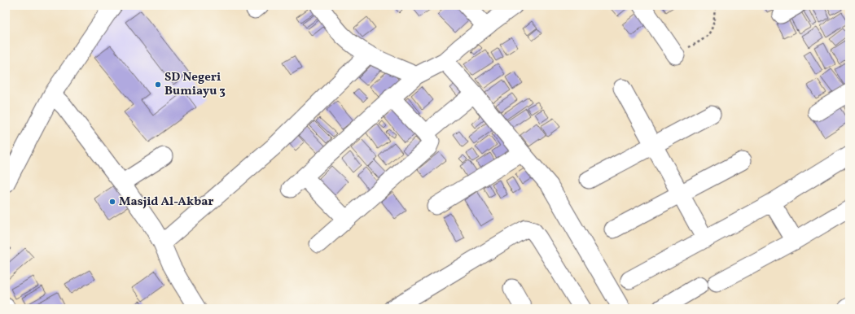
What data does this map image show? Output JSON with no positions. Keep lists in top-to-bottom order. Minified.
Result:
{"places":["SD Negeri Bumiayu 3","Masjid Al-Akbar"]}
